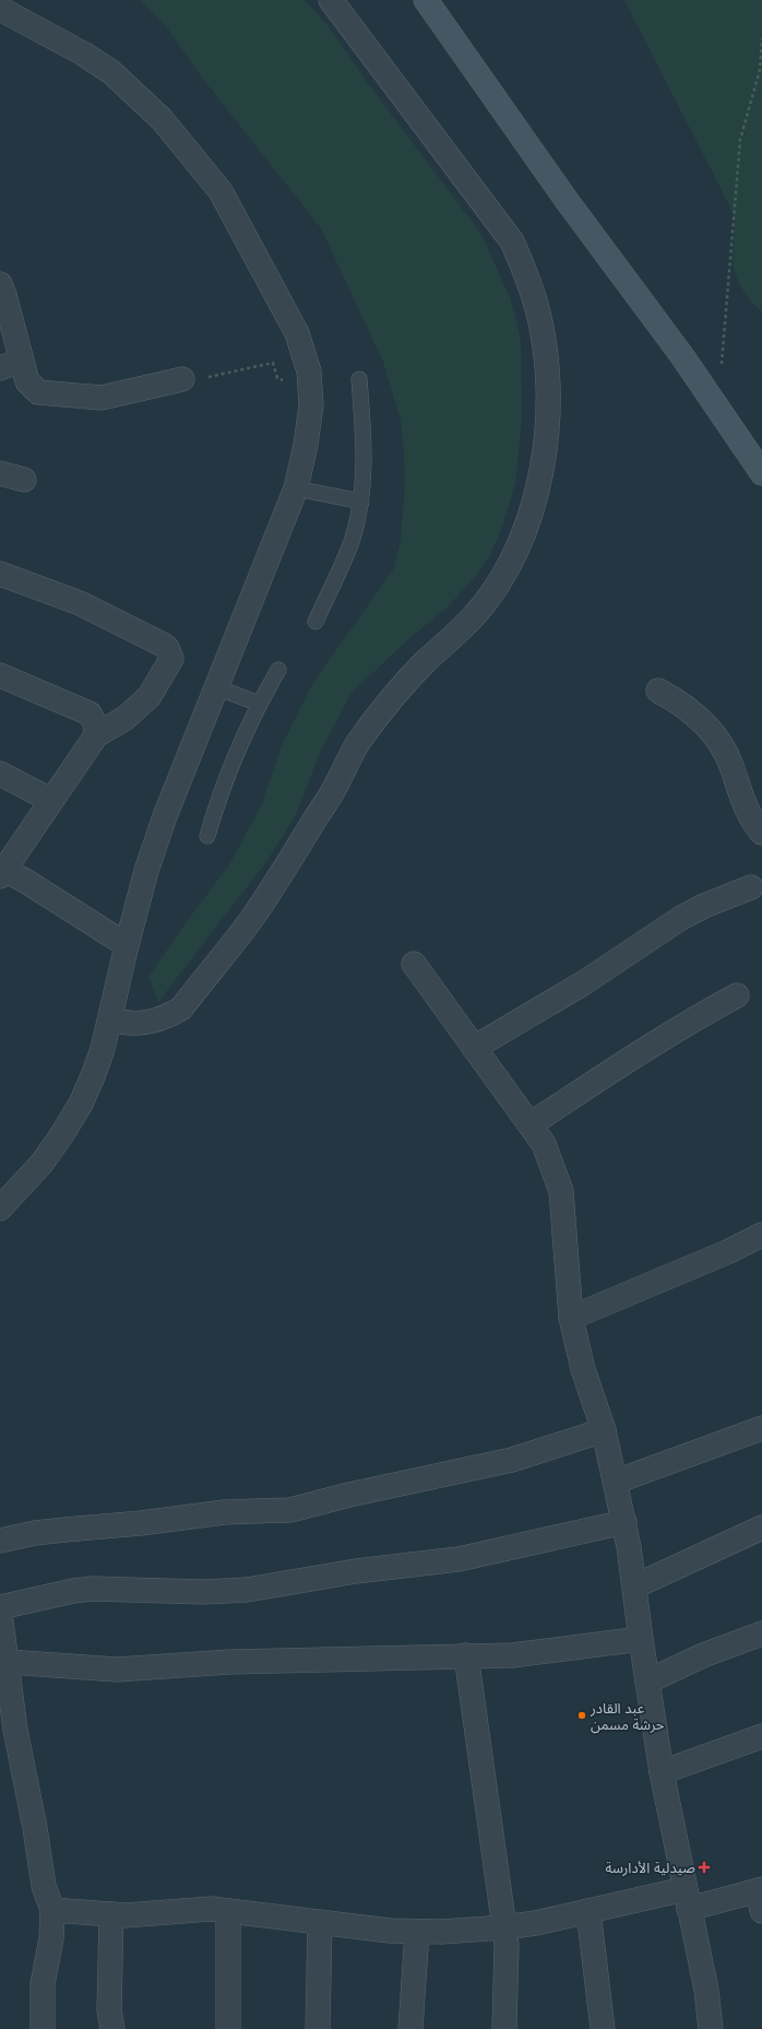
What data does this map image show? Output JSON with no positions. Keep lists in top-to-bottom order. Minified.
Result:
{"places":{"other":["عبد القادر حرشة مسمن"],"health":["صيدلية الأدارسة"]}}
